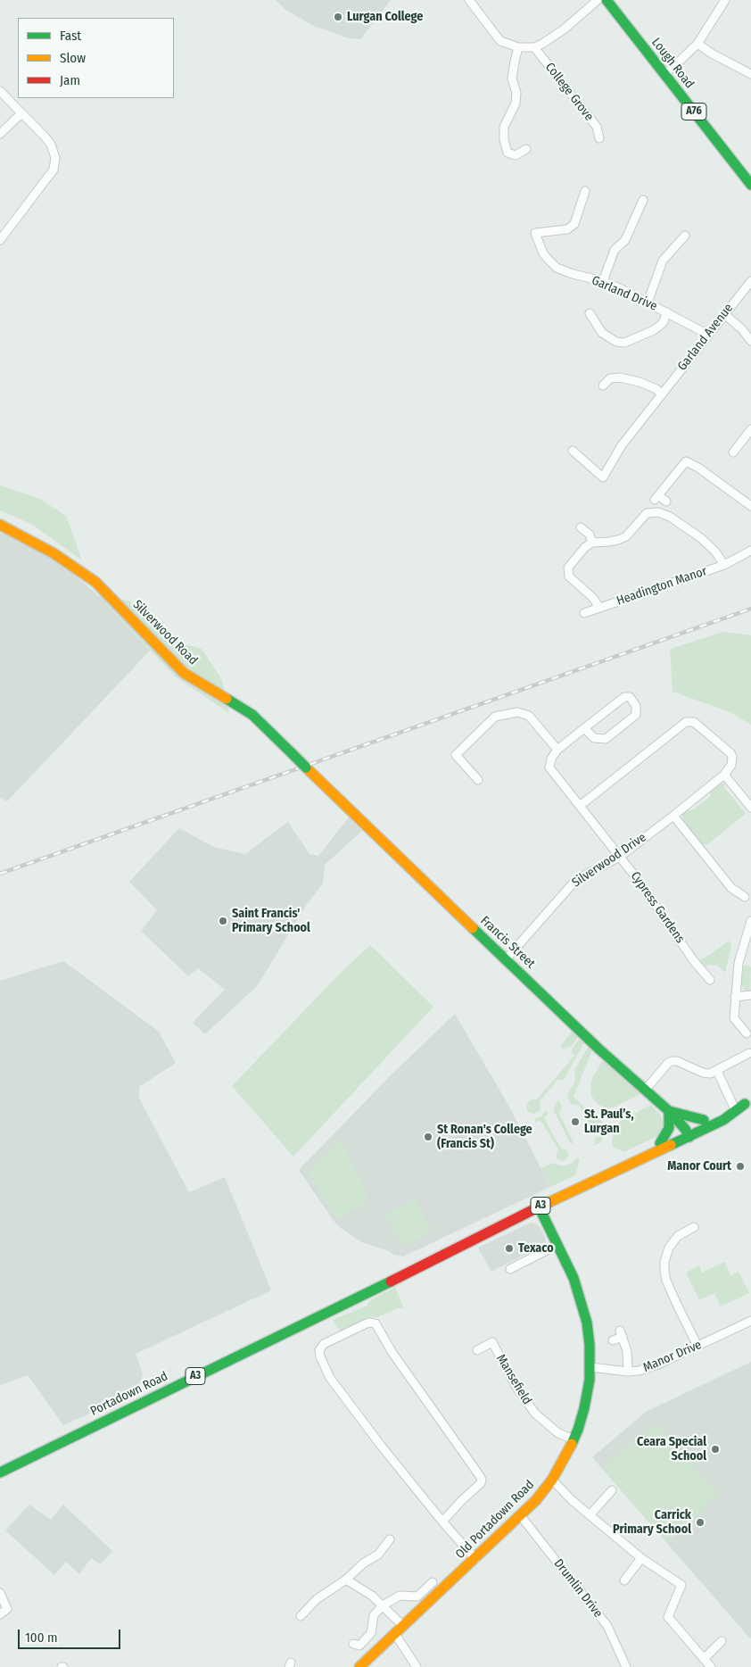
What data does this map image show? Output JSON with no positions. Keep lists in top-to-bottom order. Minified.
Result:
{"streets":{"main road":["Lough Road","A76","Silverwood Road","Francis Street","A3","Portadown Road","Old Portadown Road"],"street":["College Grove","Garland Drive","Garland Avenue","Headington Manor","Silverwood Drive","Cypress Gardens","Manor Drive","Mansefield","Drumlin Drive"]},"crossings":[["Garland Drive","Garland Avenue"],["Silverwood Road","Francis Street"],["Silverwood Drive","Cypress Gardens"],["Silverwood Drive","Francis Street"],["Francis Street","A3"],["A3","Portadown Road"],["A3","Old Portadown Road"],["Manor Drive","Old Portadown Road"],["Mansefield","Old Portadown Road"],["Portadown Road","Old Portadown Road"],["Old Portadown Road","Drumlin Drive"]],"places":["Lurgan College","Saint Francis' Primary School","St. Paul’s, Lurgan","St Ronan's College (Francis St)","Manor Court","Texaco","Ceara Special School","Carrick Primary School"],"legend":["Fast","Slow","Jam"],"scale_bar":"100 m"}
